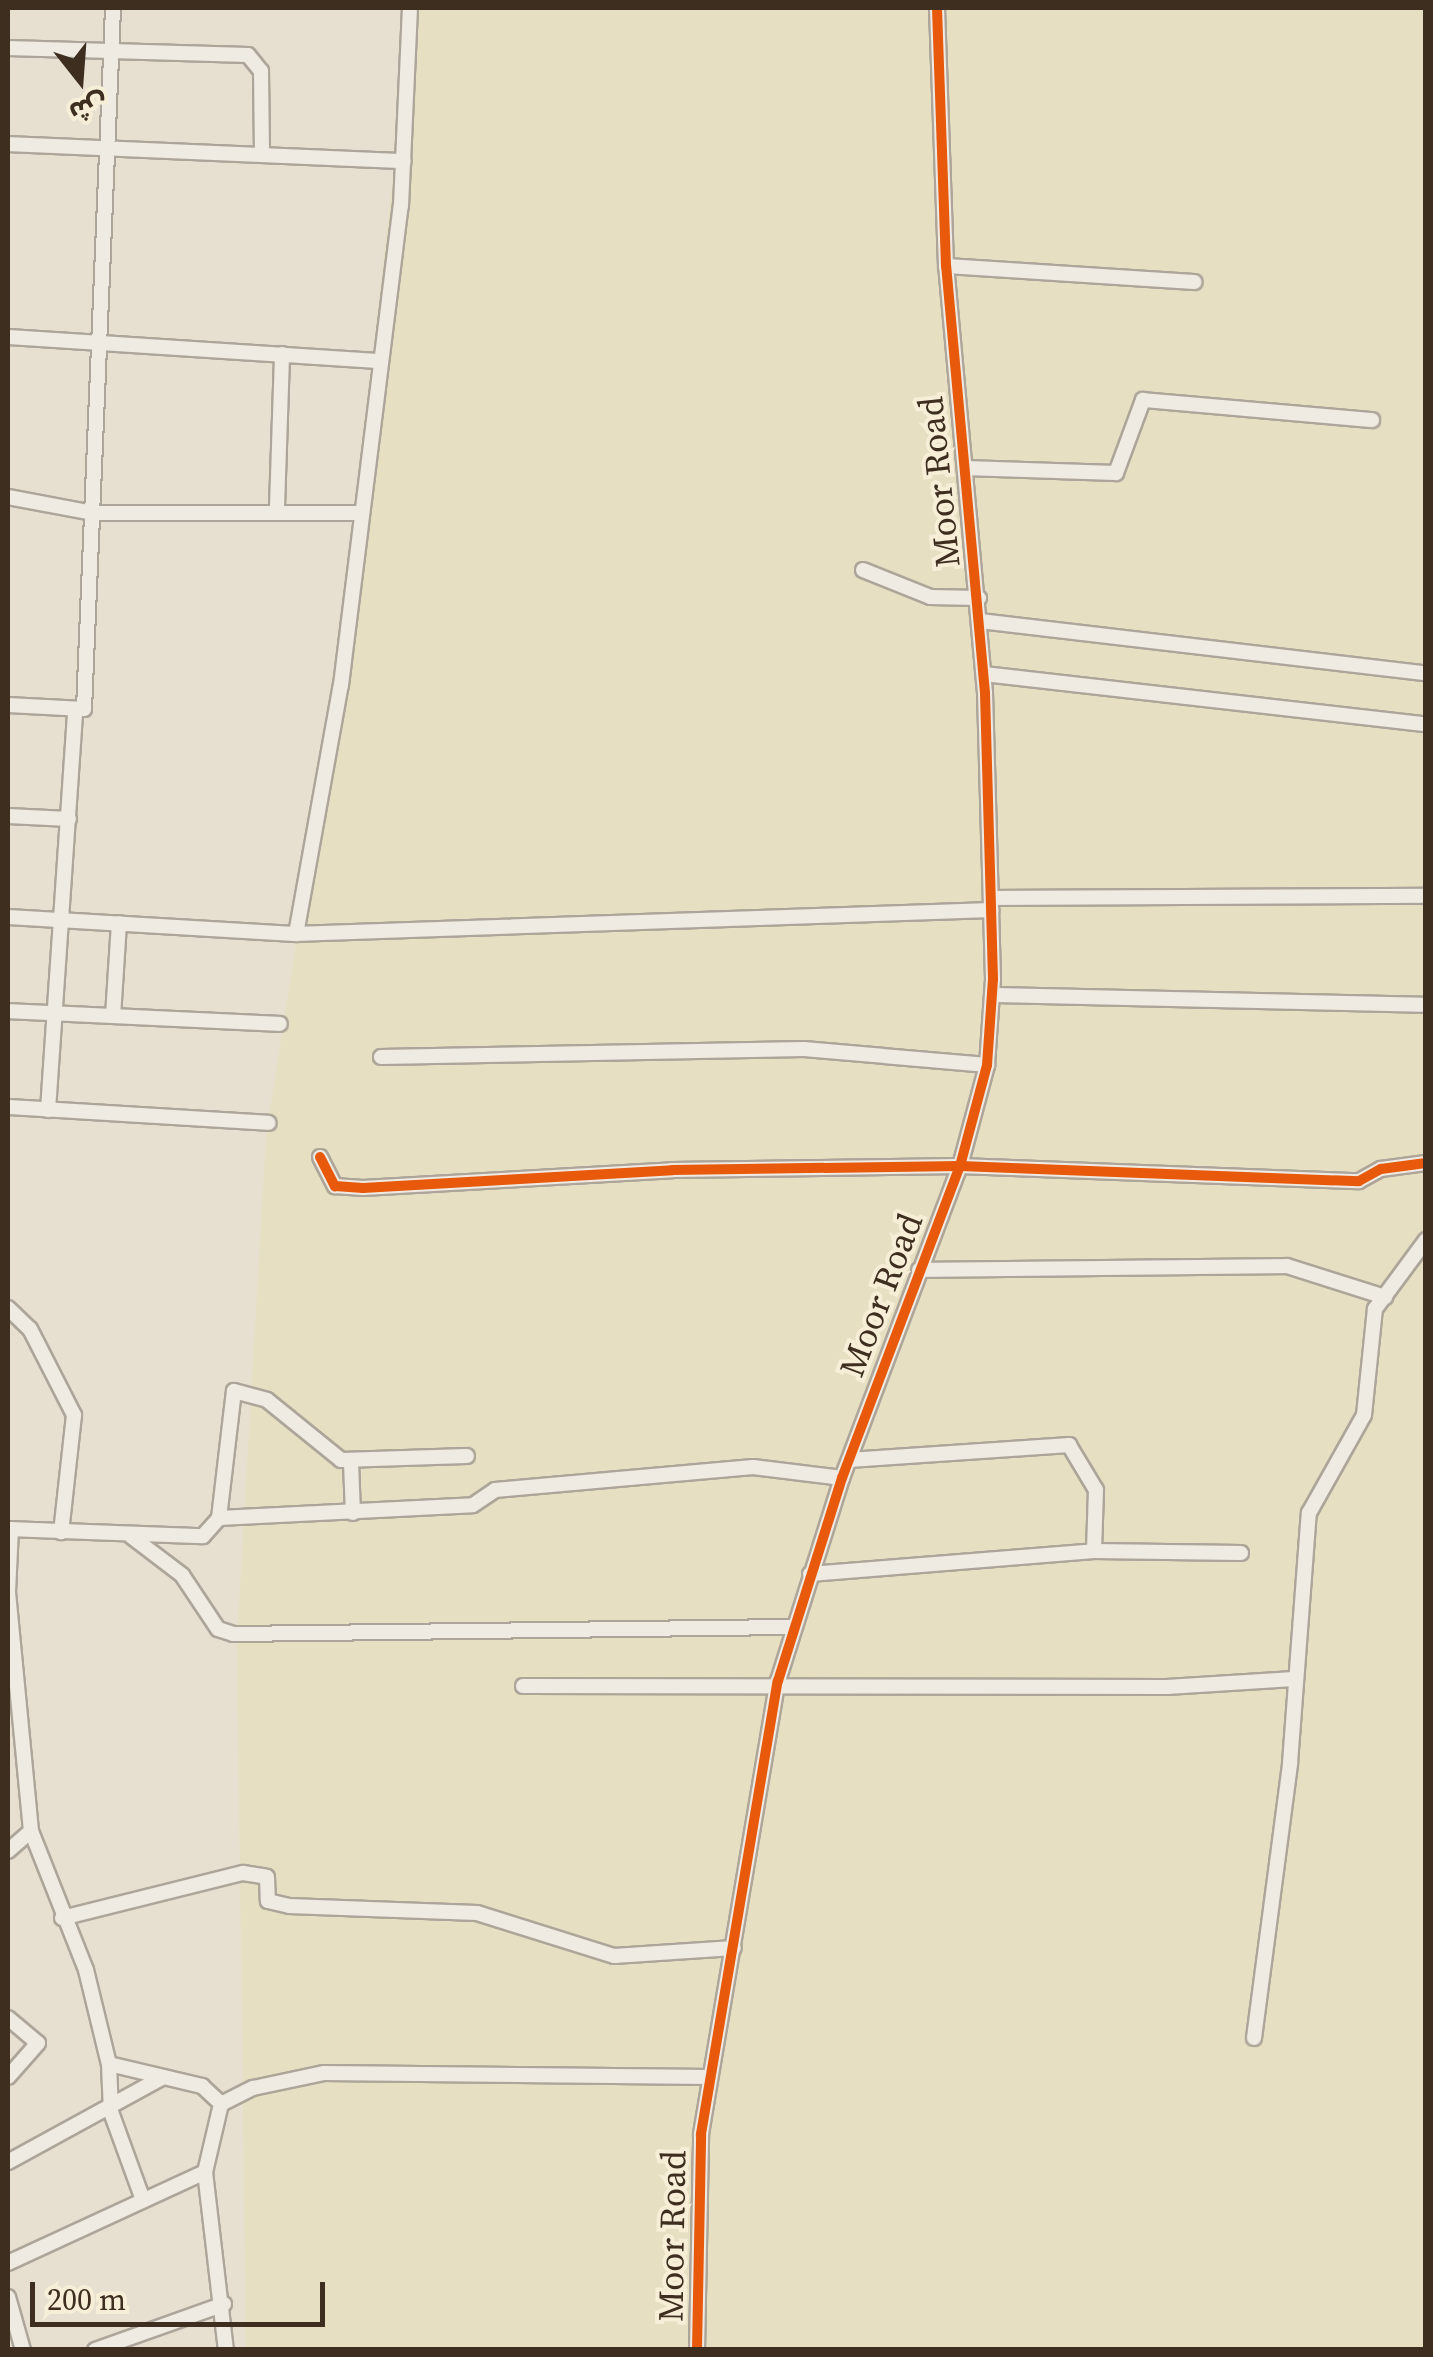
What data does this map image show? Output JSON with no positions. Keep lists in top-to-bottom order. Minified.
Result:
{"streets":{"street":["Moor Road"]},"scale_bar":"200 m","north":"bottom"}
